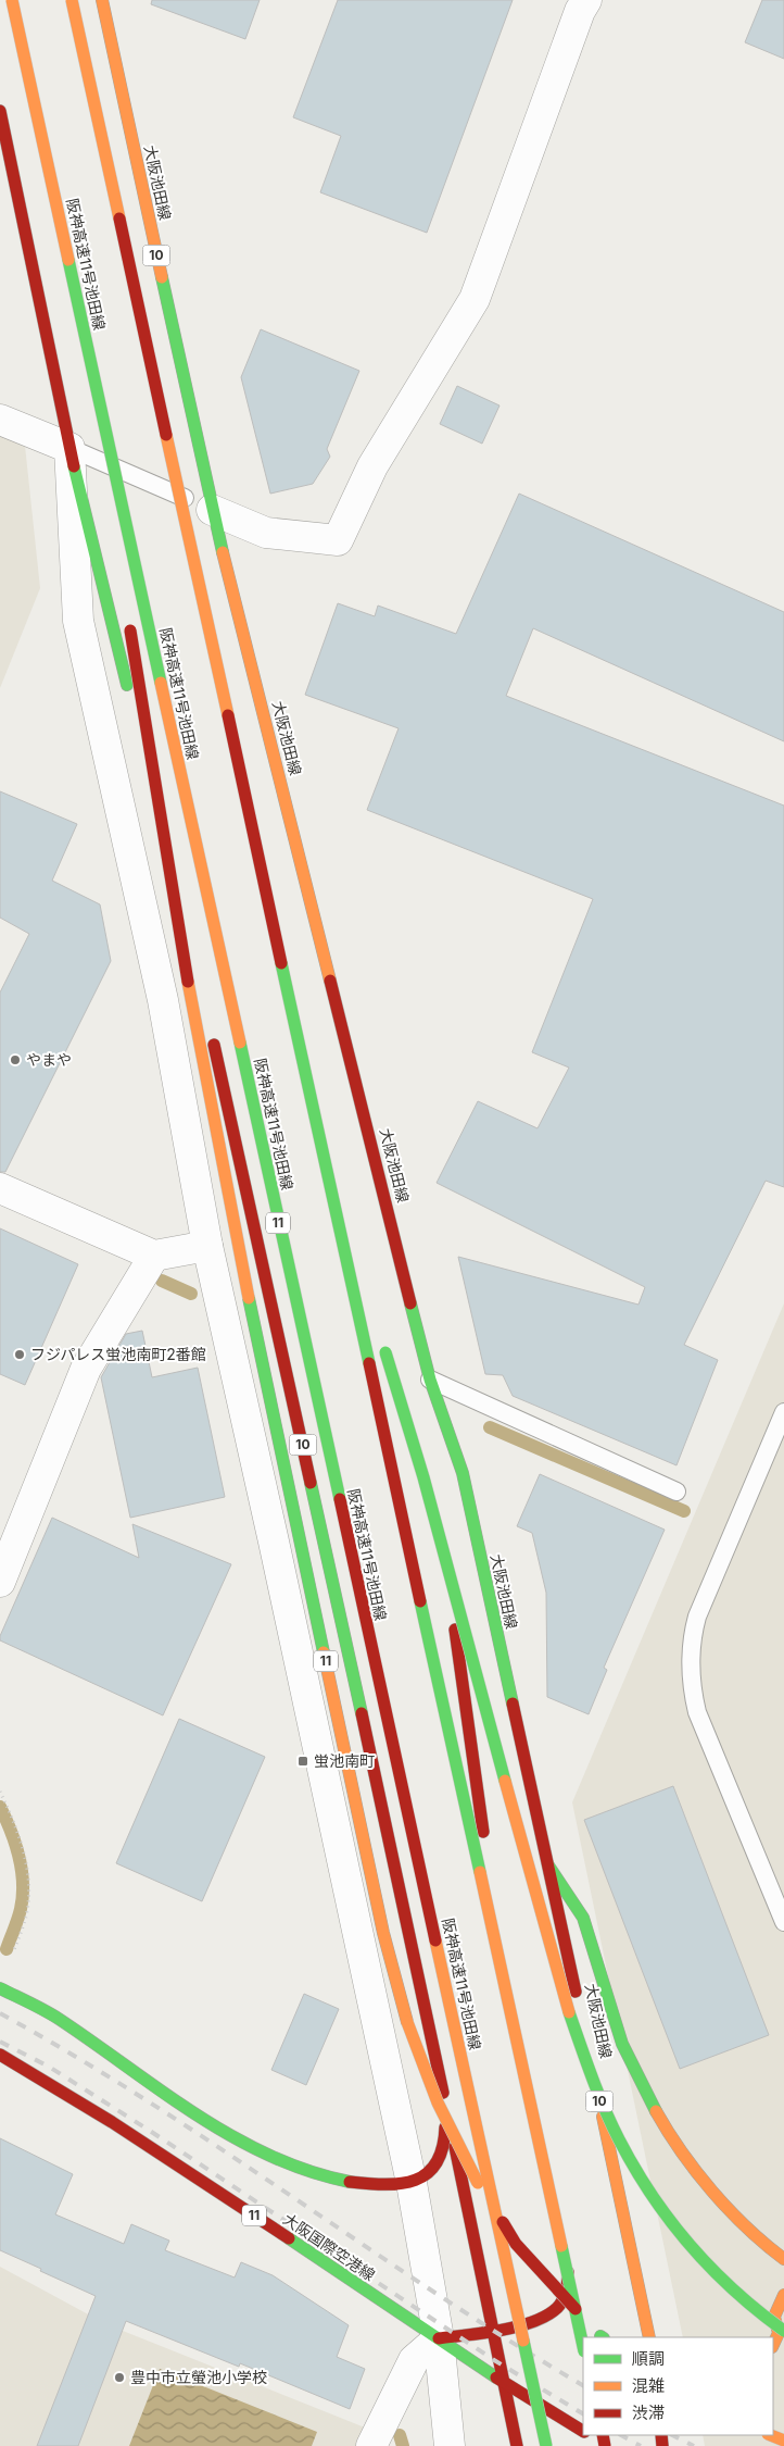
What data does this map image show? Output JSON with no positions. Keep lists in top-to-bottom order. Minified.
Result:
{"streets":{"main road":["大阪池田線","10","阪神高速11号池田線","11","大阪国際空港線"]},"crossings":[["10","大阪国際空港線"],["阪神高速11号池田線","11"]],"places":{"other":["やまや","フジパレス蛍池南町2番館","豊中市立螢池小学校"],"transit":["蛍池南町"]},"legend":["順調","混雑","渋滞"]}
